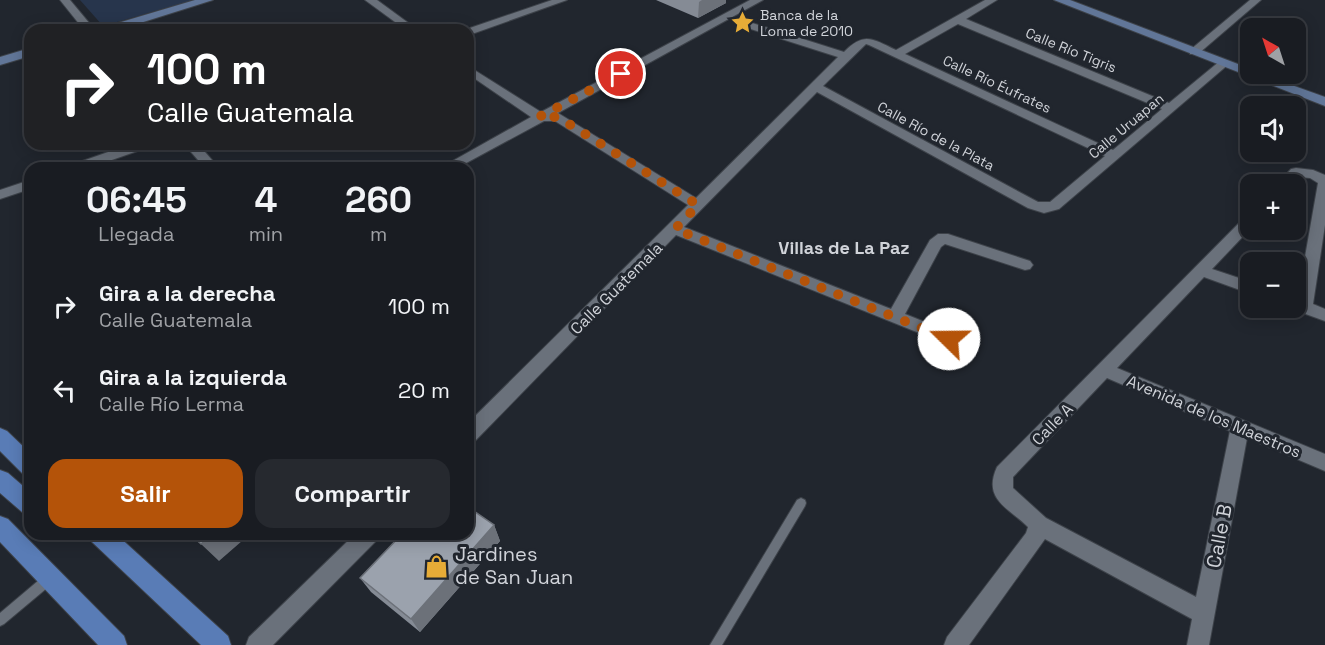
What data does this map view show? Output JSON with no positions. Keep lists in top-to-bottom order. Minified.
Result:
{"streets":{"street":["Calle Río Tigris","Calle Río Éufrates","Calle Uruapan","Calle Río de la Plata","Calle Guatemala","Avenida de los Maestros","Calle A","Calle B"]},"crossings":[["Calle Río Tigris","Calle Uruapan"],["Calle Río Éufrates","Calle Uruapan"],["Calle Río Éufrates","Calle Guatemala"],["Calle Uruapan","Calle Río de la Plata"],["Calle Río de la Plata","Calle Guatemala"],["Avenida de los Maestros","Calle A"],["Avenida de los Maestros","Calle B"],["Calle A","Calle B"]],"districts":["Villas de La Paz"],"places":{"place":["Banca de la Loma de 2010"],"shop":["Jardines de San Juan"]},"north":"top left","page":{"map_buttons":["+","−"],"turn":["100 m","Calle Guatemala"],"eta":["06:45","Llegada","4","min","260","m"],"list":[{"name":"Gira a la derecha","note":"Calle Guatemala","value":"100 m"},{"name":"Gira a la izquierda","note":"Calle Río Lerma","value":"20 m"}],"buttons":["Salir","Compartir"]}}
